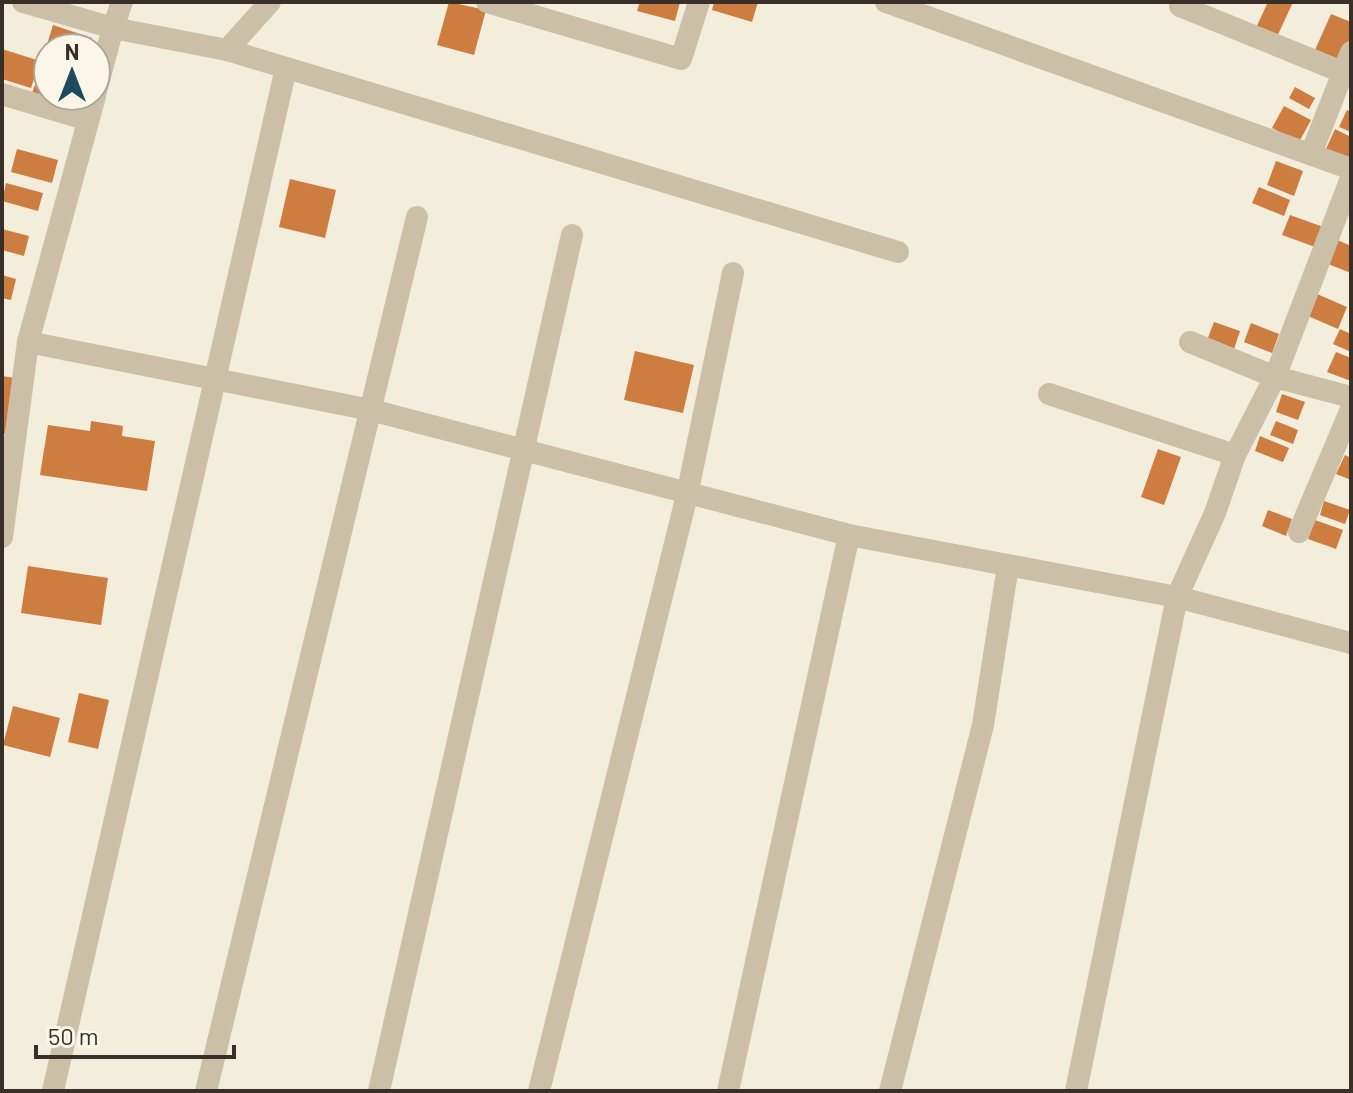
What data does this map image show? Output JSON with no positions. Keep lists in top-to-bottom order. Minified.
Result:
{"scale_bar":"50 m","north":"top"}
